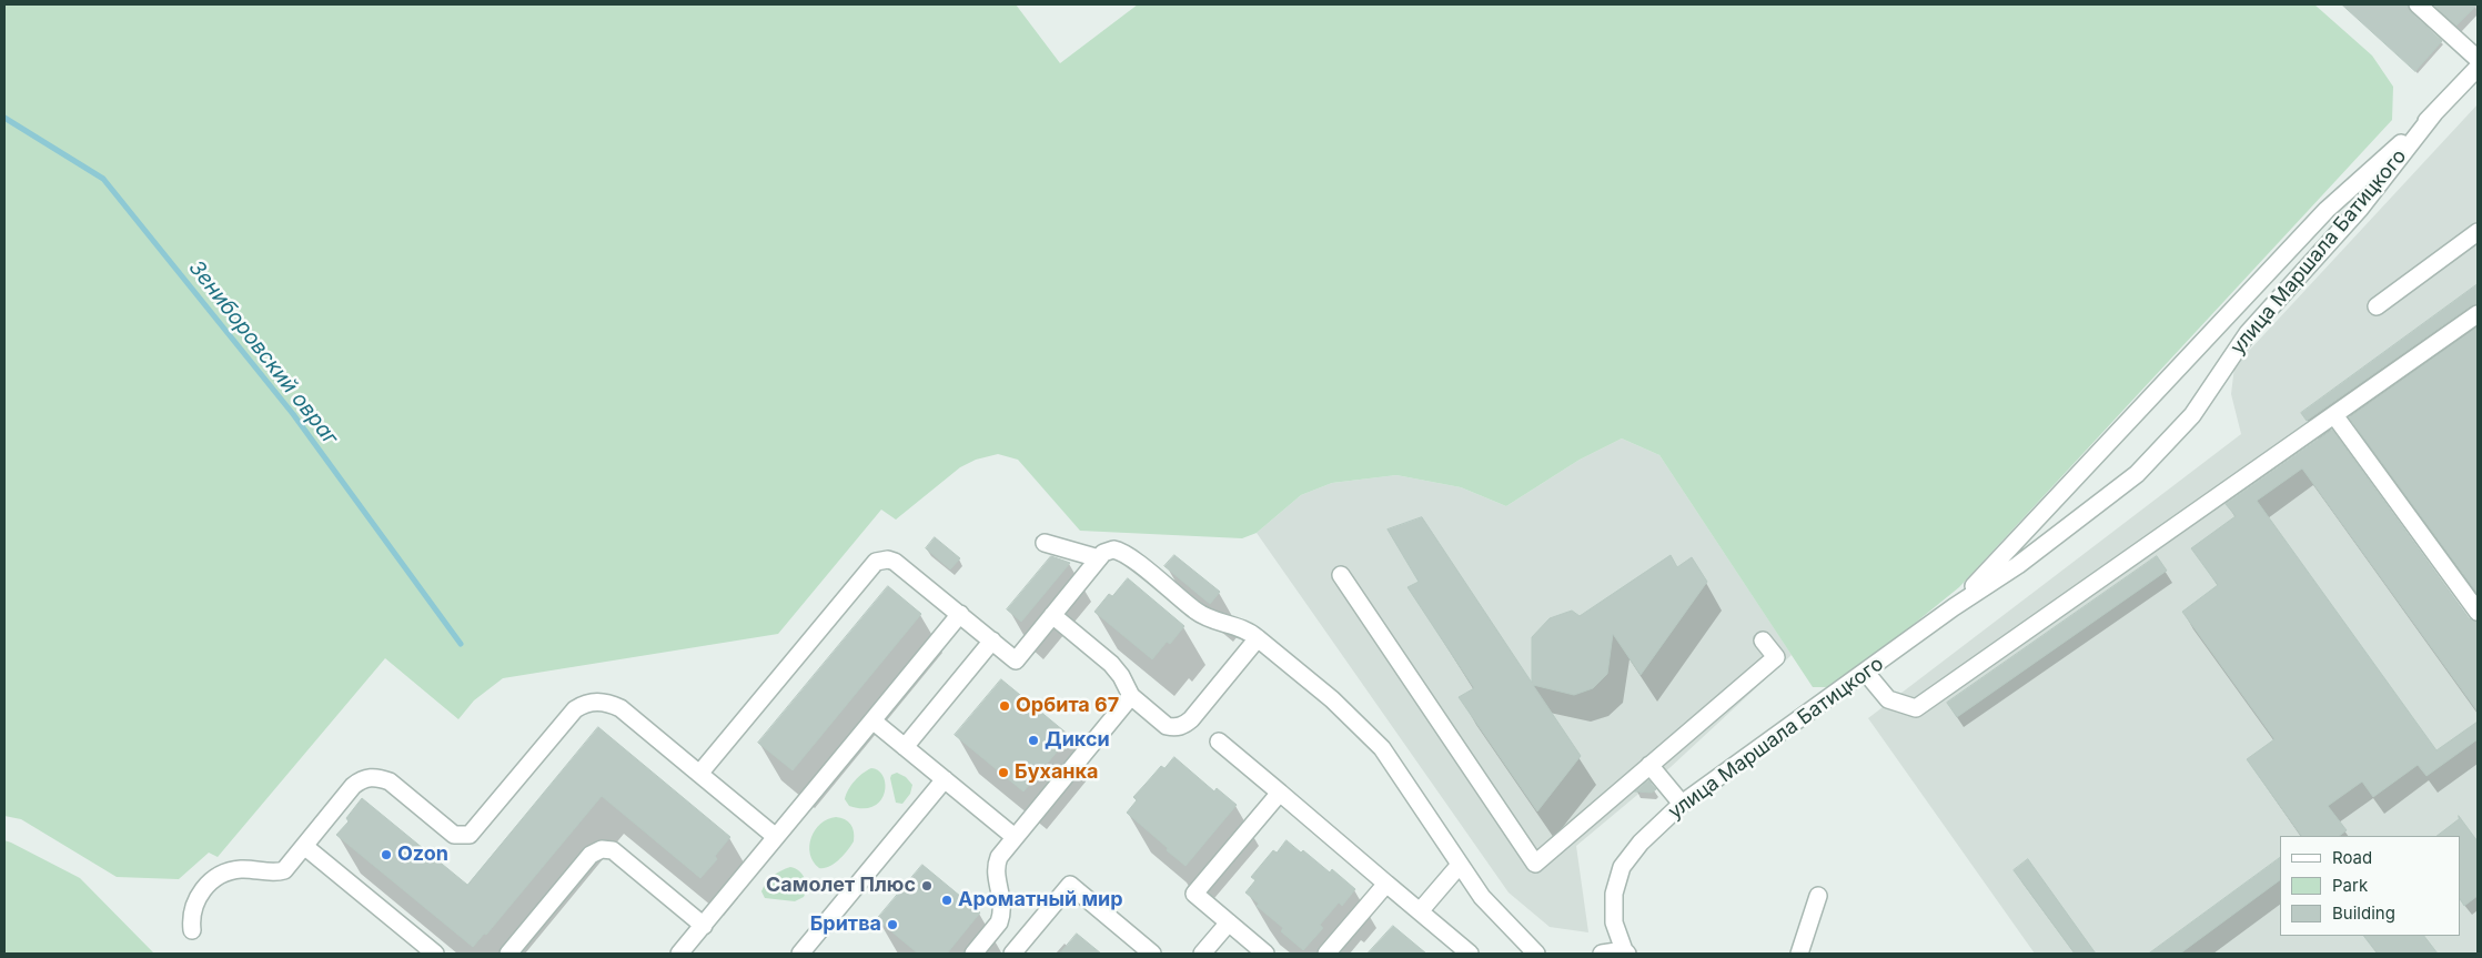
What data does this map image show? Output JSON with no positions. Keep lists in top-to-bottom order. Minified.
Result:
{"streets":{"street":["улица Маршала Батицкого"]},"water":["Зениборовский овраг"],"places":["Орбита 67","Дикси","Буханка","Ozon","Самолет Плюс","Ароматный мир","Бритва"],"legend":["Road","Park","Building"]}
